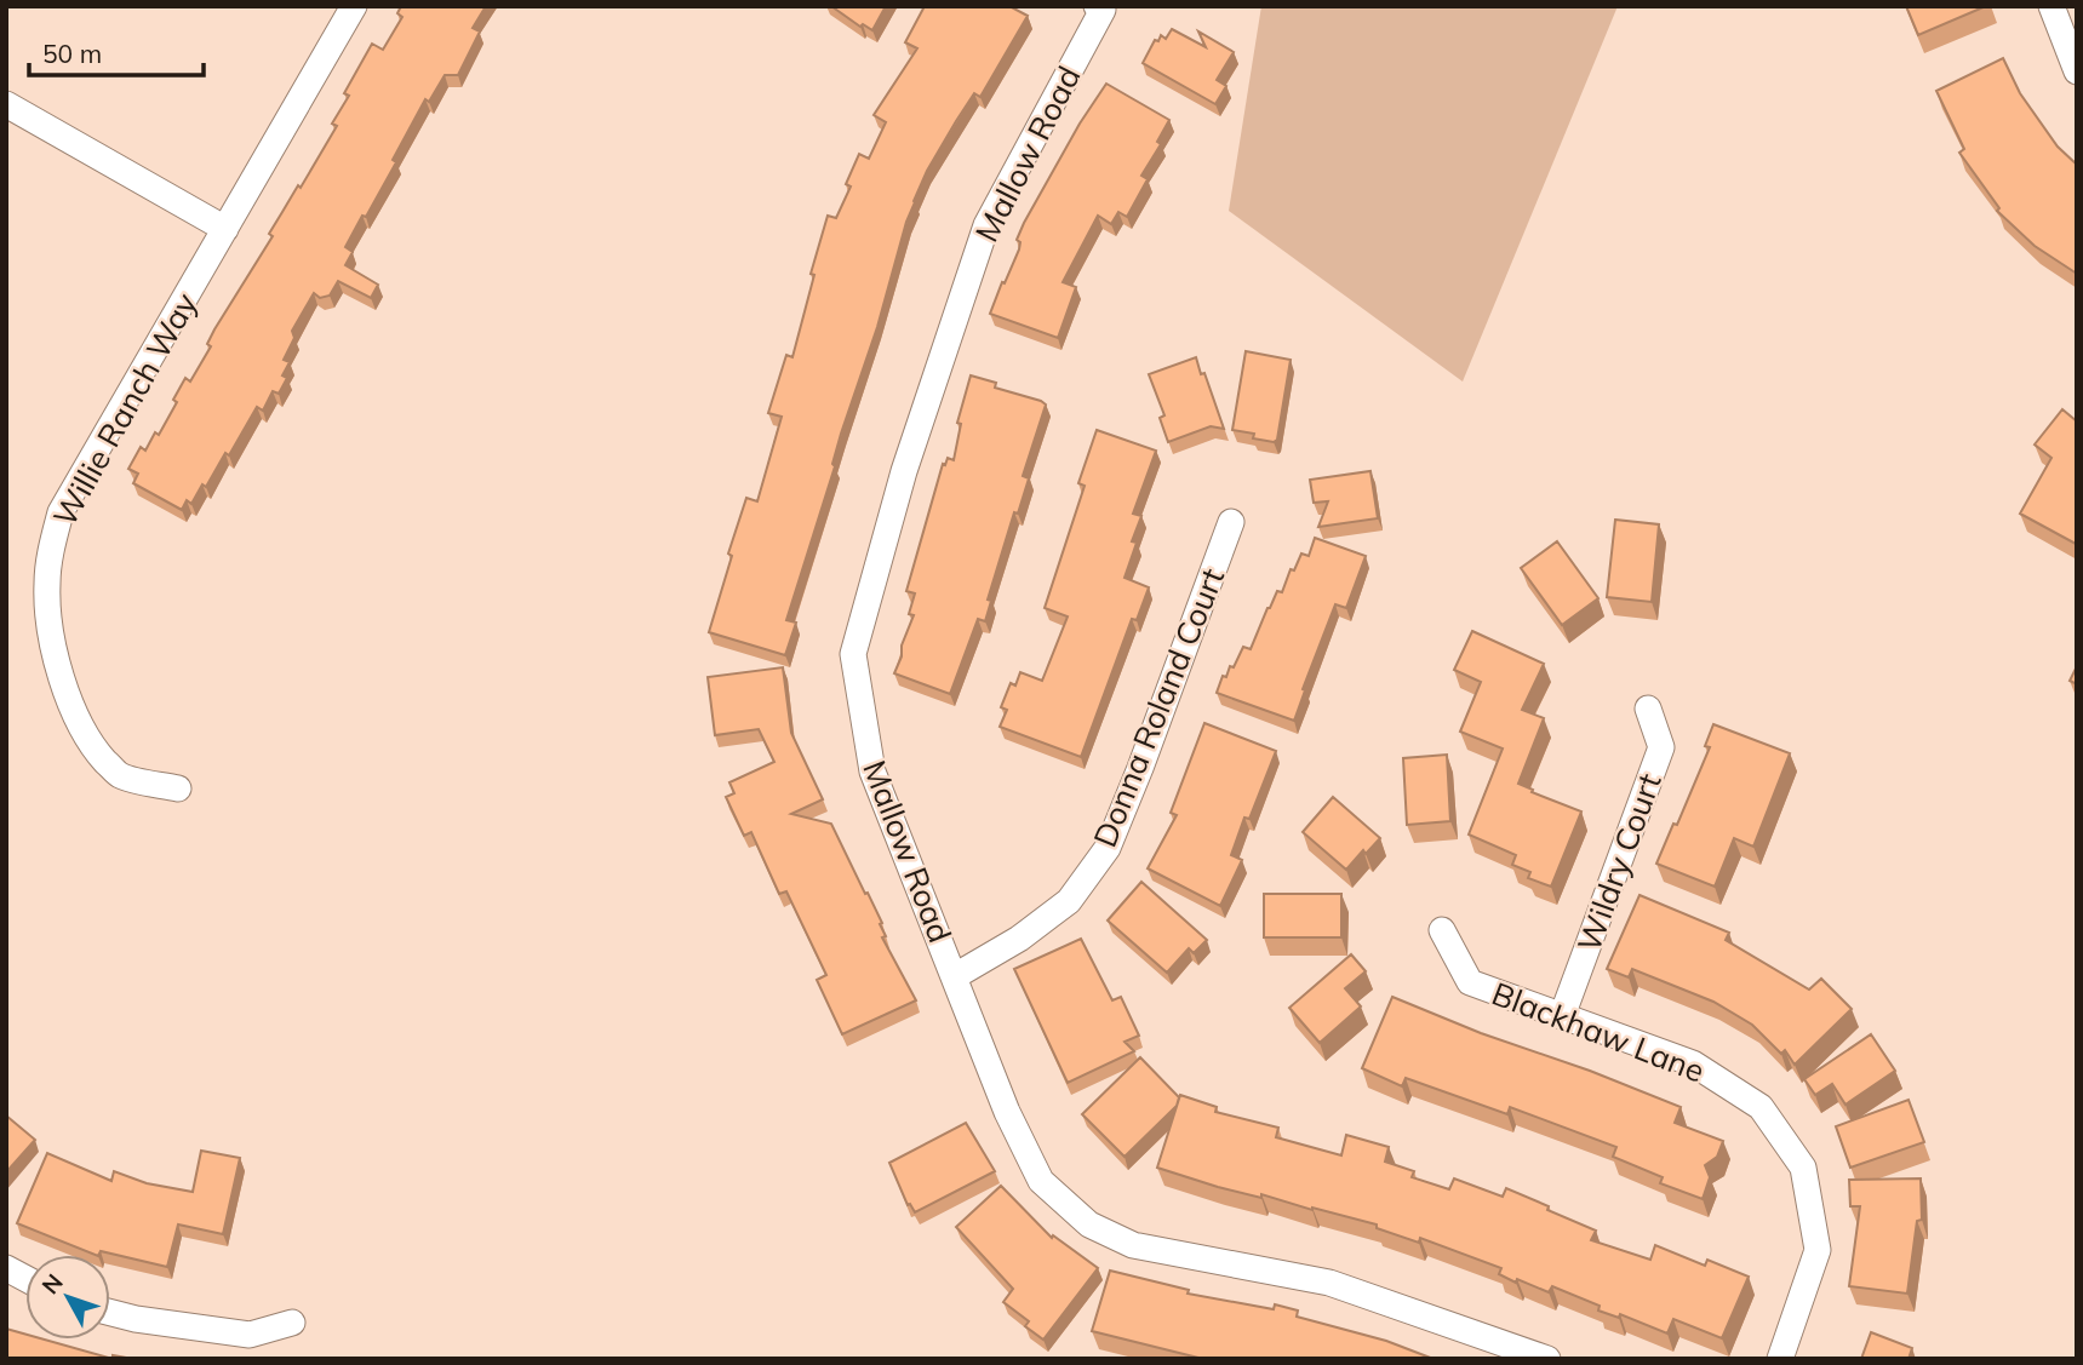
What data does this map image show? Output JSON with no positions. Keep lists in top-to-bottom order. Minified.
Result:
{"streets":{"street":["Mallow Road","Willie Ranch Way","Donna Roland Court","Wildry Court","Blackhaw Lane"]},"crossings":[["Mallow Road","Donna Roland Court"],["Wildry Court","Blackhaw Lane"]],"scale_bar":"50 m","north":"top left"}
